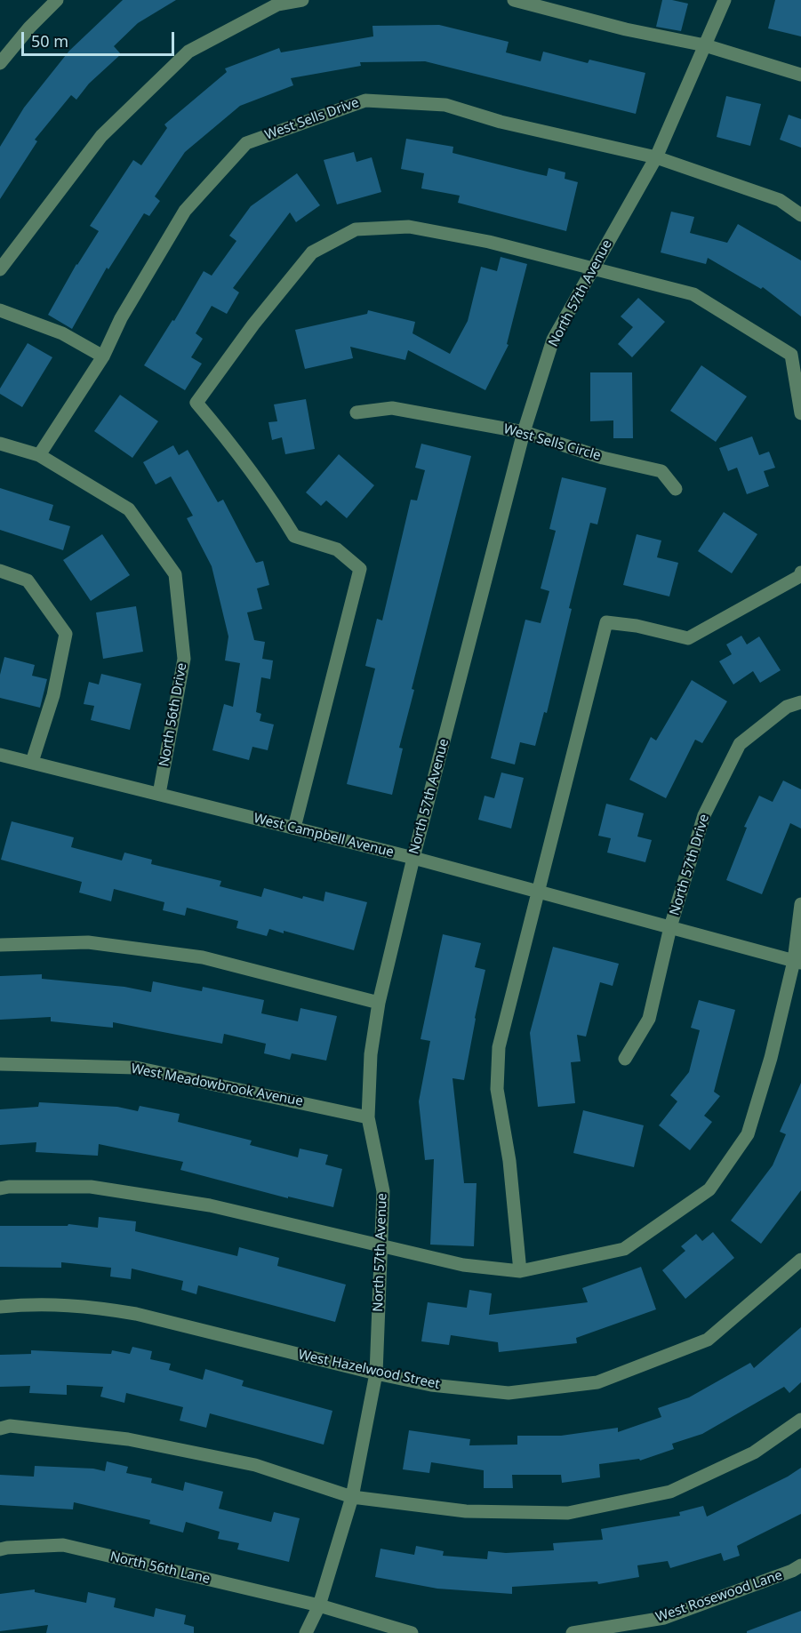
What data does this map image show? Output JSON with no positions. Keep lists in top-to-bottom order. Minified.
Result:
{"streets":{"street":["West Sells Drive","North 57th Avenue","West Sells Circle","North 56th Drive","West Campbell Avenue","North 57th Drive","West Meadowbrook Avenue","West Hazelwood Street","North 56th Lane","West Rosewood Lane"]},"crossings":[["West Sells Drive","North 57th Avenue"],["West Sells Drive","North 56th Drive"],["North 57th Avenue","West Sells Circle"],["North 57th Avenue","West Campbell Avenue"],["North 57th Avenue","West Meadowbrook Avenue"],["North 57th Avenue","West Hazelwood Street"],["North 57th Avenue","North 56th Lane"],["North 56th Drive","West Campbell Avenue"],["West Campbell Avenue","North 57th Drive"]],"scale_bar":"50 m"}
